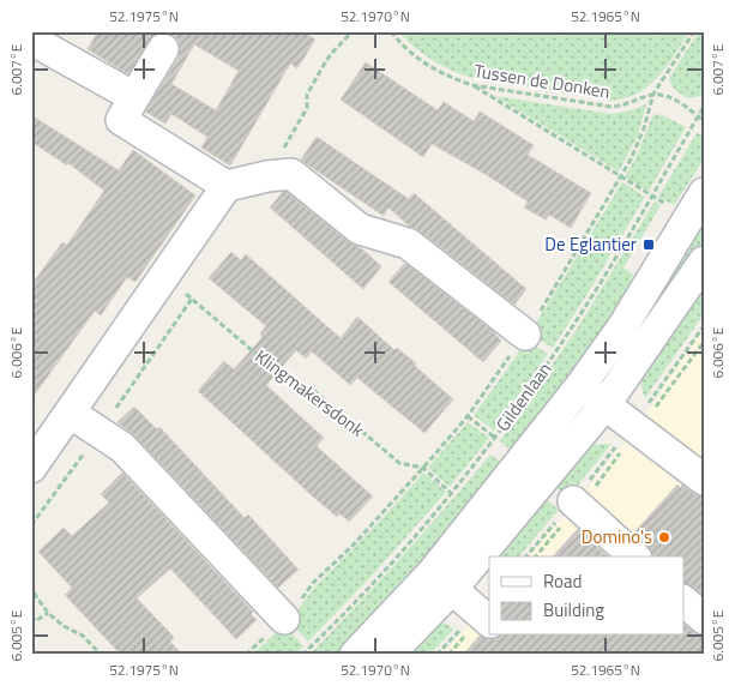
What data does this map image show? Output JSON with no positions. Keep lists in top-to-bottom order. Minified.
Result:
{"streets":{"street":["Gildenlaan"],"path":["Tussen de Donken","Klingmakersdonk"]},"places":{"transit":["De Eglantier"],"other":["Domino's"]},"legend":["Road","Building"],"coordinates":["52.1975°N","52.1970°N","52.1965°N","6.007°E","6.006°E","6.005°E"]}
